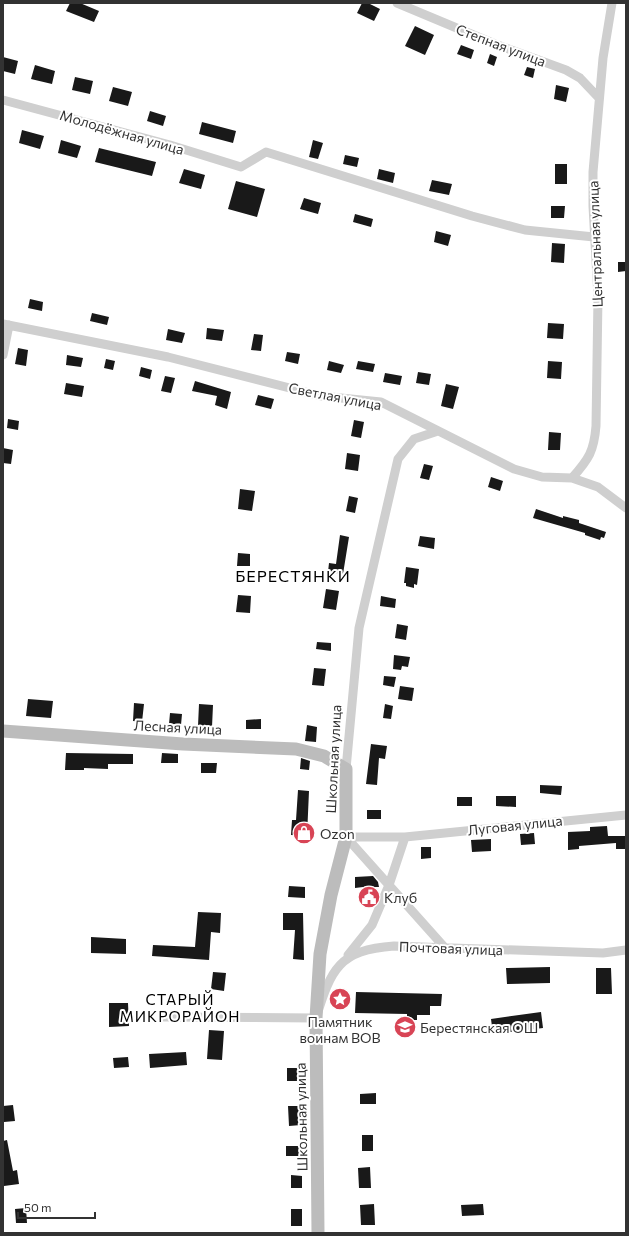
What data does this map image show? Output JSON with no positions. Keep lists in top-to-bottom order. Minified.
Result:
{"streets":{"street":["Степная улица","Молодёжная улица","Центральная улица","Светлая улица","Лесная улица","Школьная улица","Луговая улица","Почтовая улица"]},"crossings":[["Степная улица","Центральная улица"],["Молодёжная улица","Центральная улица"],["Центральная улица","Светлая улица"],["Светлая улица","Школьная улица"],["Лесная улица","Школьная улица"],["Школьная улица","Луговая улица"],["Школьная улица","Почтовая улица"]],"districts":["БЕРЕСТЯНКИ","СТАРЫЙ МИКРОРАЙОН"],"places":{"shop":["Ozon"],"public building":["Клуб"],"place":["Памятник воинам ВОВ"],"school or university":["Берестянская ОШ"]},"scale_bar":"50 m"}
